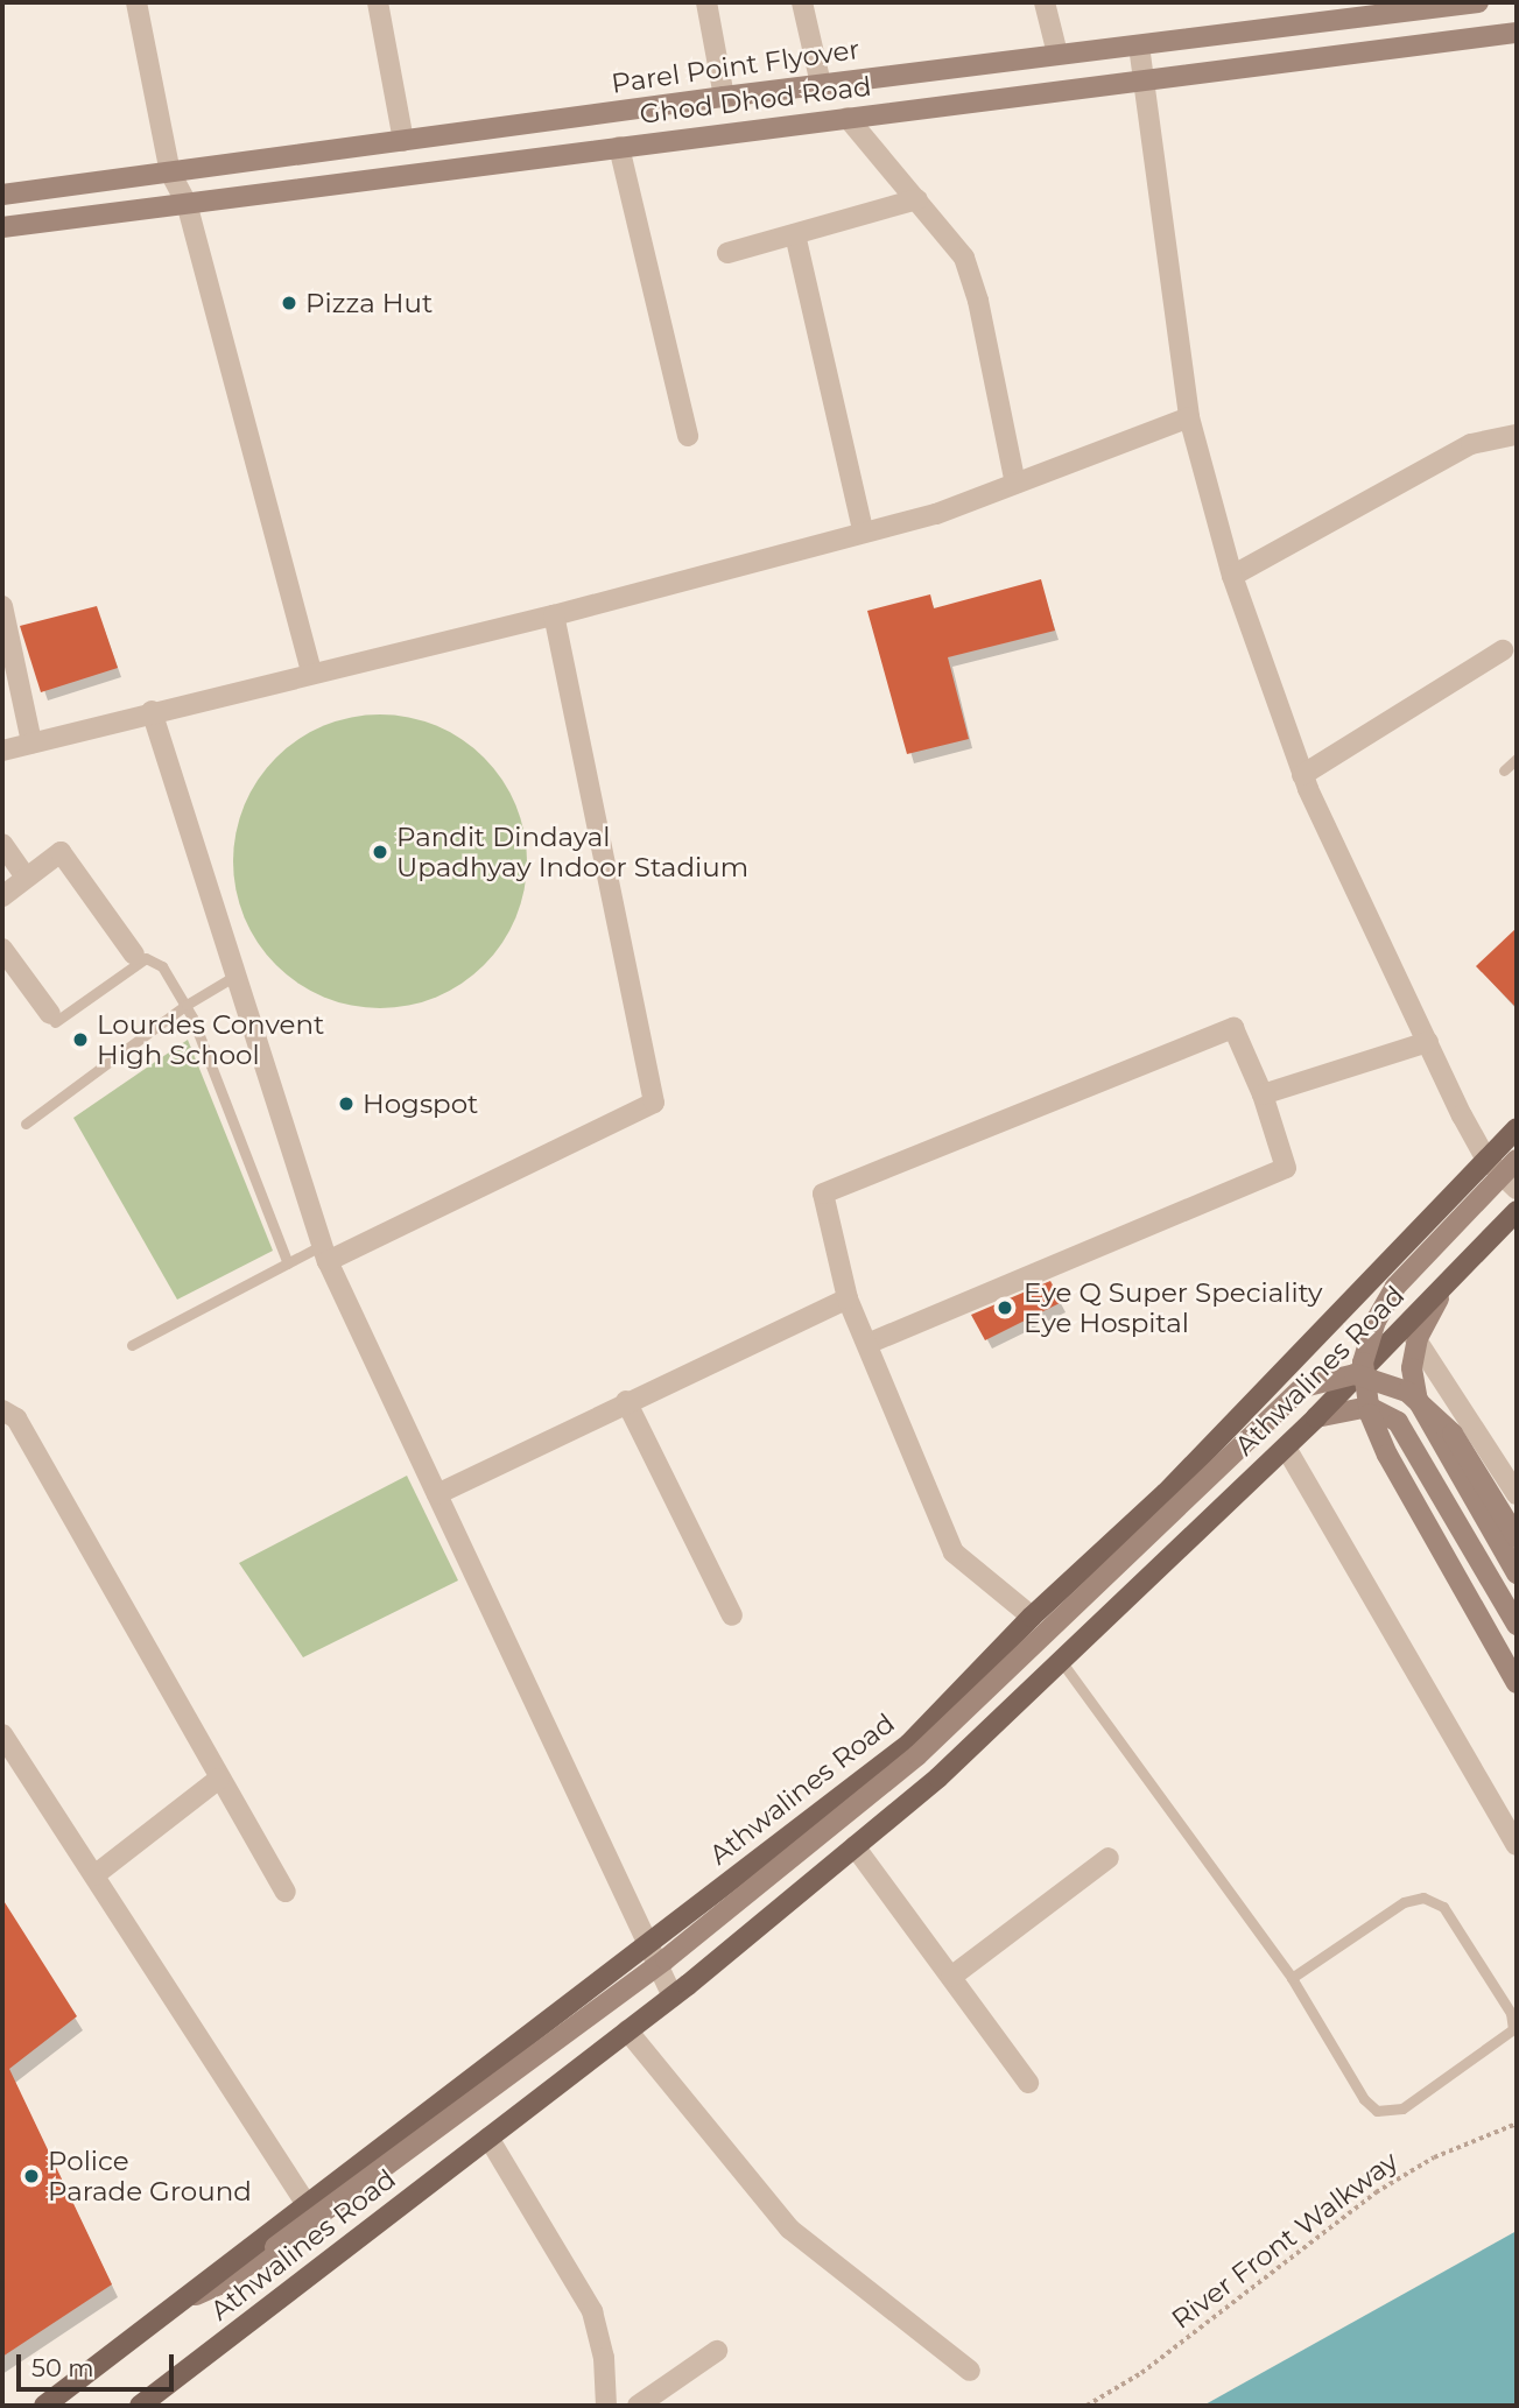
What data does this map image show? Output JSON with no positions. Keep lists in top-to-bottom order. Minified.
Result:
{"streets":{"main road":["Parel Point Flyover","Ghod Dhod Road","Athwalines Road"],"path":["River Front Walkway"]},"places":["Pizza Hut","Pandit Dindayal Upadhyay Indoor Stadium","Lourdes Convent High School","Hogspot","Eye Q Super Speciality Eye Hospital","Police Parade Ground"],"scale_bar":"50 m"}
